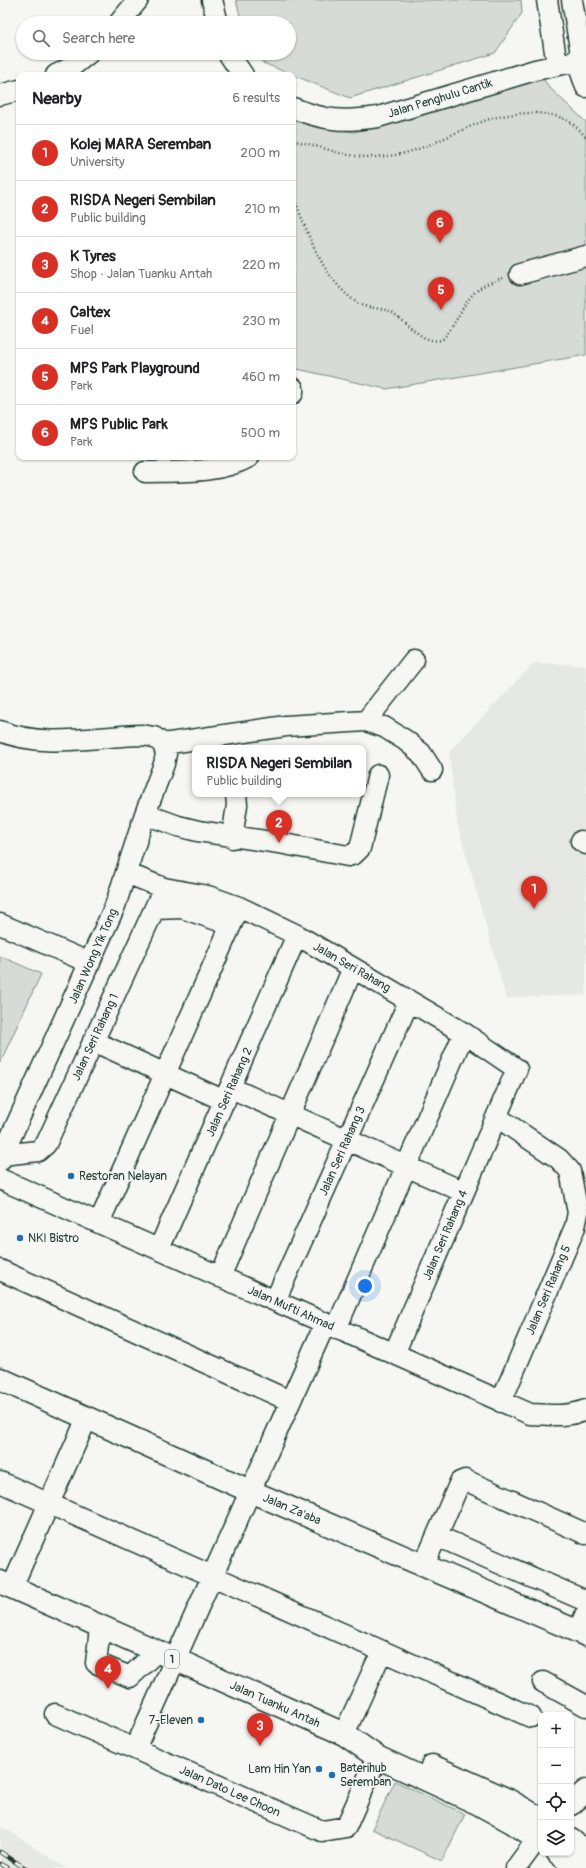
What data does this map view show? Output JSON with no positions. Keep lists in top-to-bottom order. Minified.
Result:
{"streets":{"highway":["Jalan Za'aba","1","Jalan Tuanku Antah"],"street":["Jalan Penghulu Cantik","Jalan Wong Yik Tong","Jalan Seri Rahang","Jalan Seri Rahang 1","Jalan Seri Rahang 2","Jalan Seri Rahang 3","Jalan Seri Rahang 4","Jalan Seri Rahang 5","Jalan Mufti Ahmad","Jalan Dato Lee Choon"]},"crossings":[["Jalan Wong Yik Tong","Jalan Seri Rahang"],["Jalan Wong Yik Tong","Jalan Seri Rahang 1"],["Jalan Seri Rahang","Jalan Seri Rahang 1"],["Jalan Seri Rahang","Jalan Seri Rahang 2"],["Jalan Seri Rahang","Jalan Seri Rahang 3"],["Jalan Seri Rahang","Jalan Seri Rahang 4"],["Jalan Seri Rahang","Jalan Seri Rahang 5"],["Jalan Seri Rahang 2","Jalan Mufti Ahmad"],["Jalan Seri Rahang 3","Jalan Mufti Ahmad"],["Jalan Seri Rahang 4","Jalan Seri Rahang 5"],["Jalan Seri Rahang 4","Jalan Mufti Ahmad"],["Jalan Seri Rahang 5","Jalan Mufti Ahmad"],["1","Jalan Tuanku Antah"],["Jalan Tuanku Antah","Jalan Dato Lee Choon"]],"places":["Restoran Nelayan","NKI Bistro","7-Eleven","Lam Hin Yan","Baterihub Seremban"],"page":{"search":"Search here","heading":["Nearby","6 results"],"list":[{"mark":"1","name":"Kolej MARA Seremban","note":"University","value":"200 m"},{"mark":"2","name":"RISDA Negeri Sembilan","note":"Public building","value":"210 m"},{"mark":"3","name":"K Tyres","note":"Shop · Jalan Tuanku Antah","value":"220 m"},{"mark":"4","name":"Caltex","note":"Fuel","value":"230 m"},{"mark":"5","name":"MPS Park Playground","note":"Park","value":"460 m"},{"mark":"6","name":"MPS Public Park","note":"Park","value":"500 m"}],"pins":["6","5","2","1","4","3"],"popup":["RISDA Negeri Sembilan","Public building"],"map_buttons":["+","−"]}}
